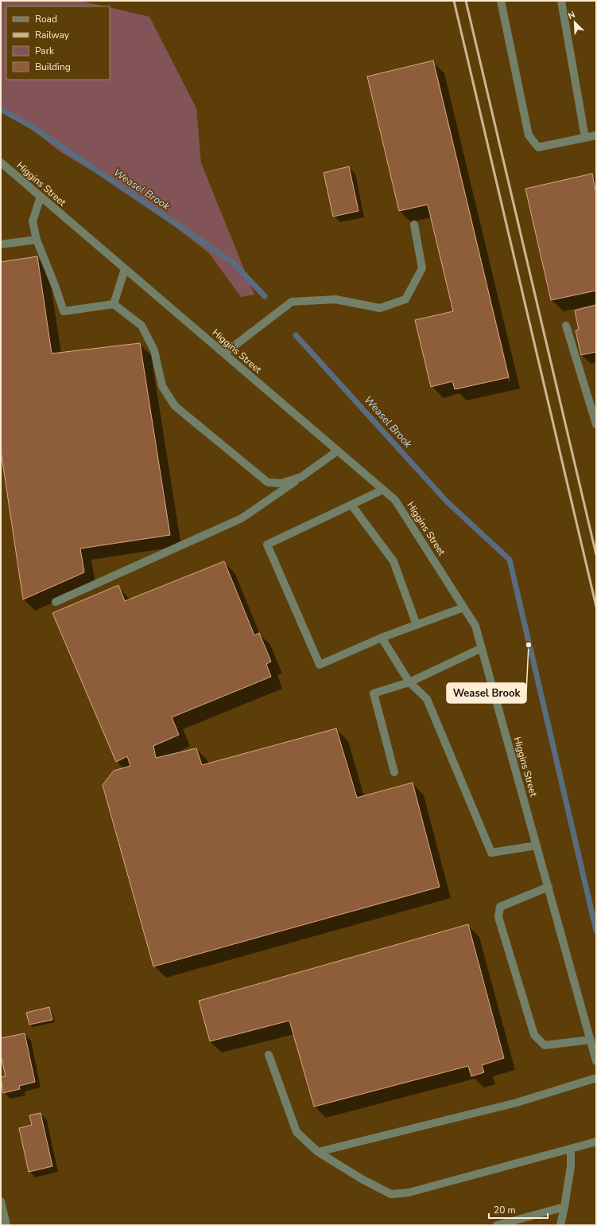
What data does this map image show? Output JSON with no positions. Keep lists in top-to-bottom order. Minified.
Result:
{"streets":{"street":["Higgins Street"]},"water":["Weasel Brook"],"places":["Weasel Brook"],"legend":["Road","Railway","Park","Building"],"scale_bar":"20 m","north":"top left"}
